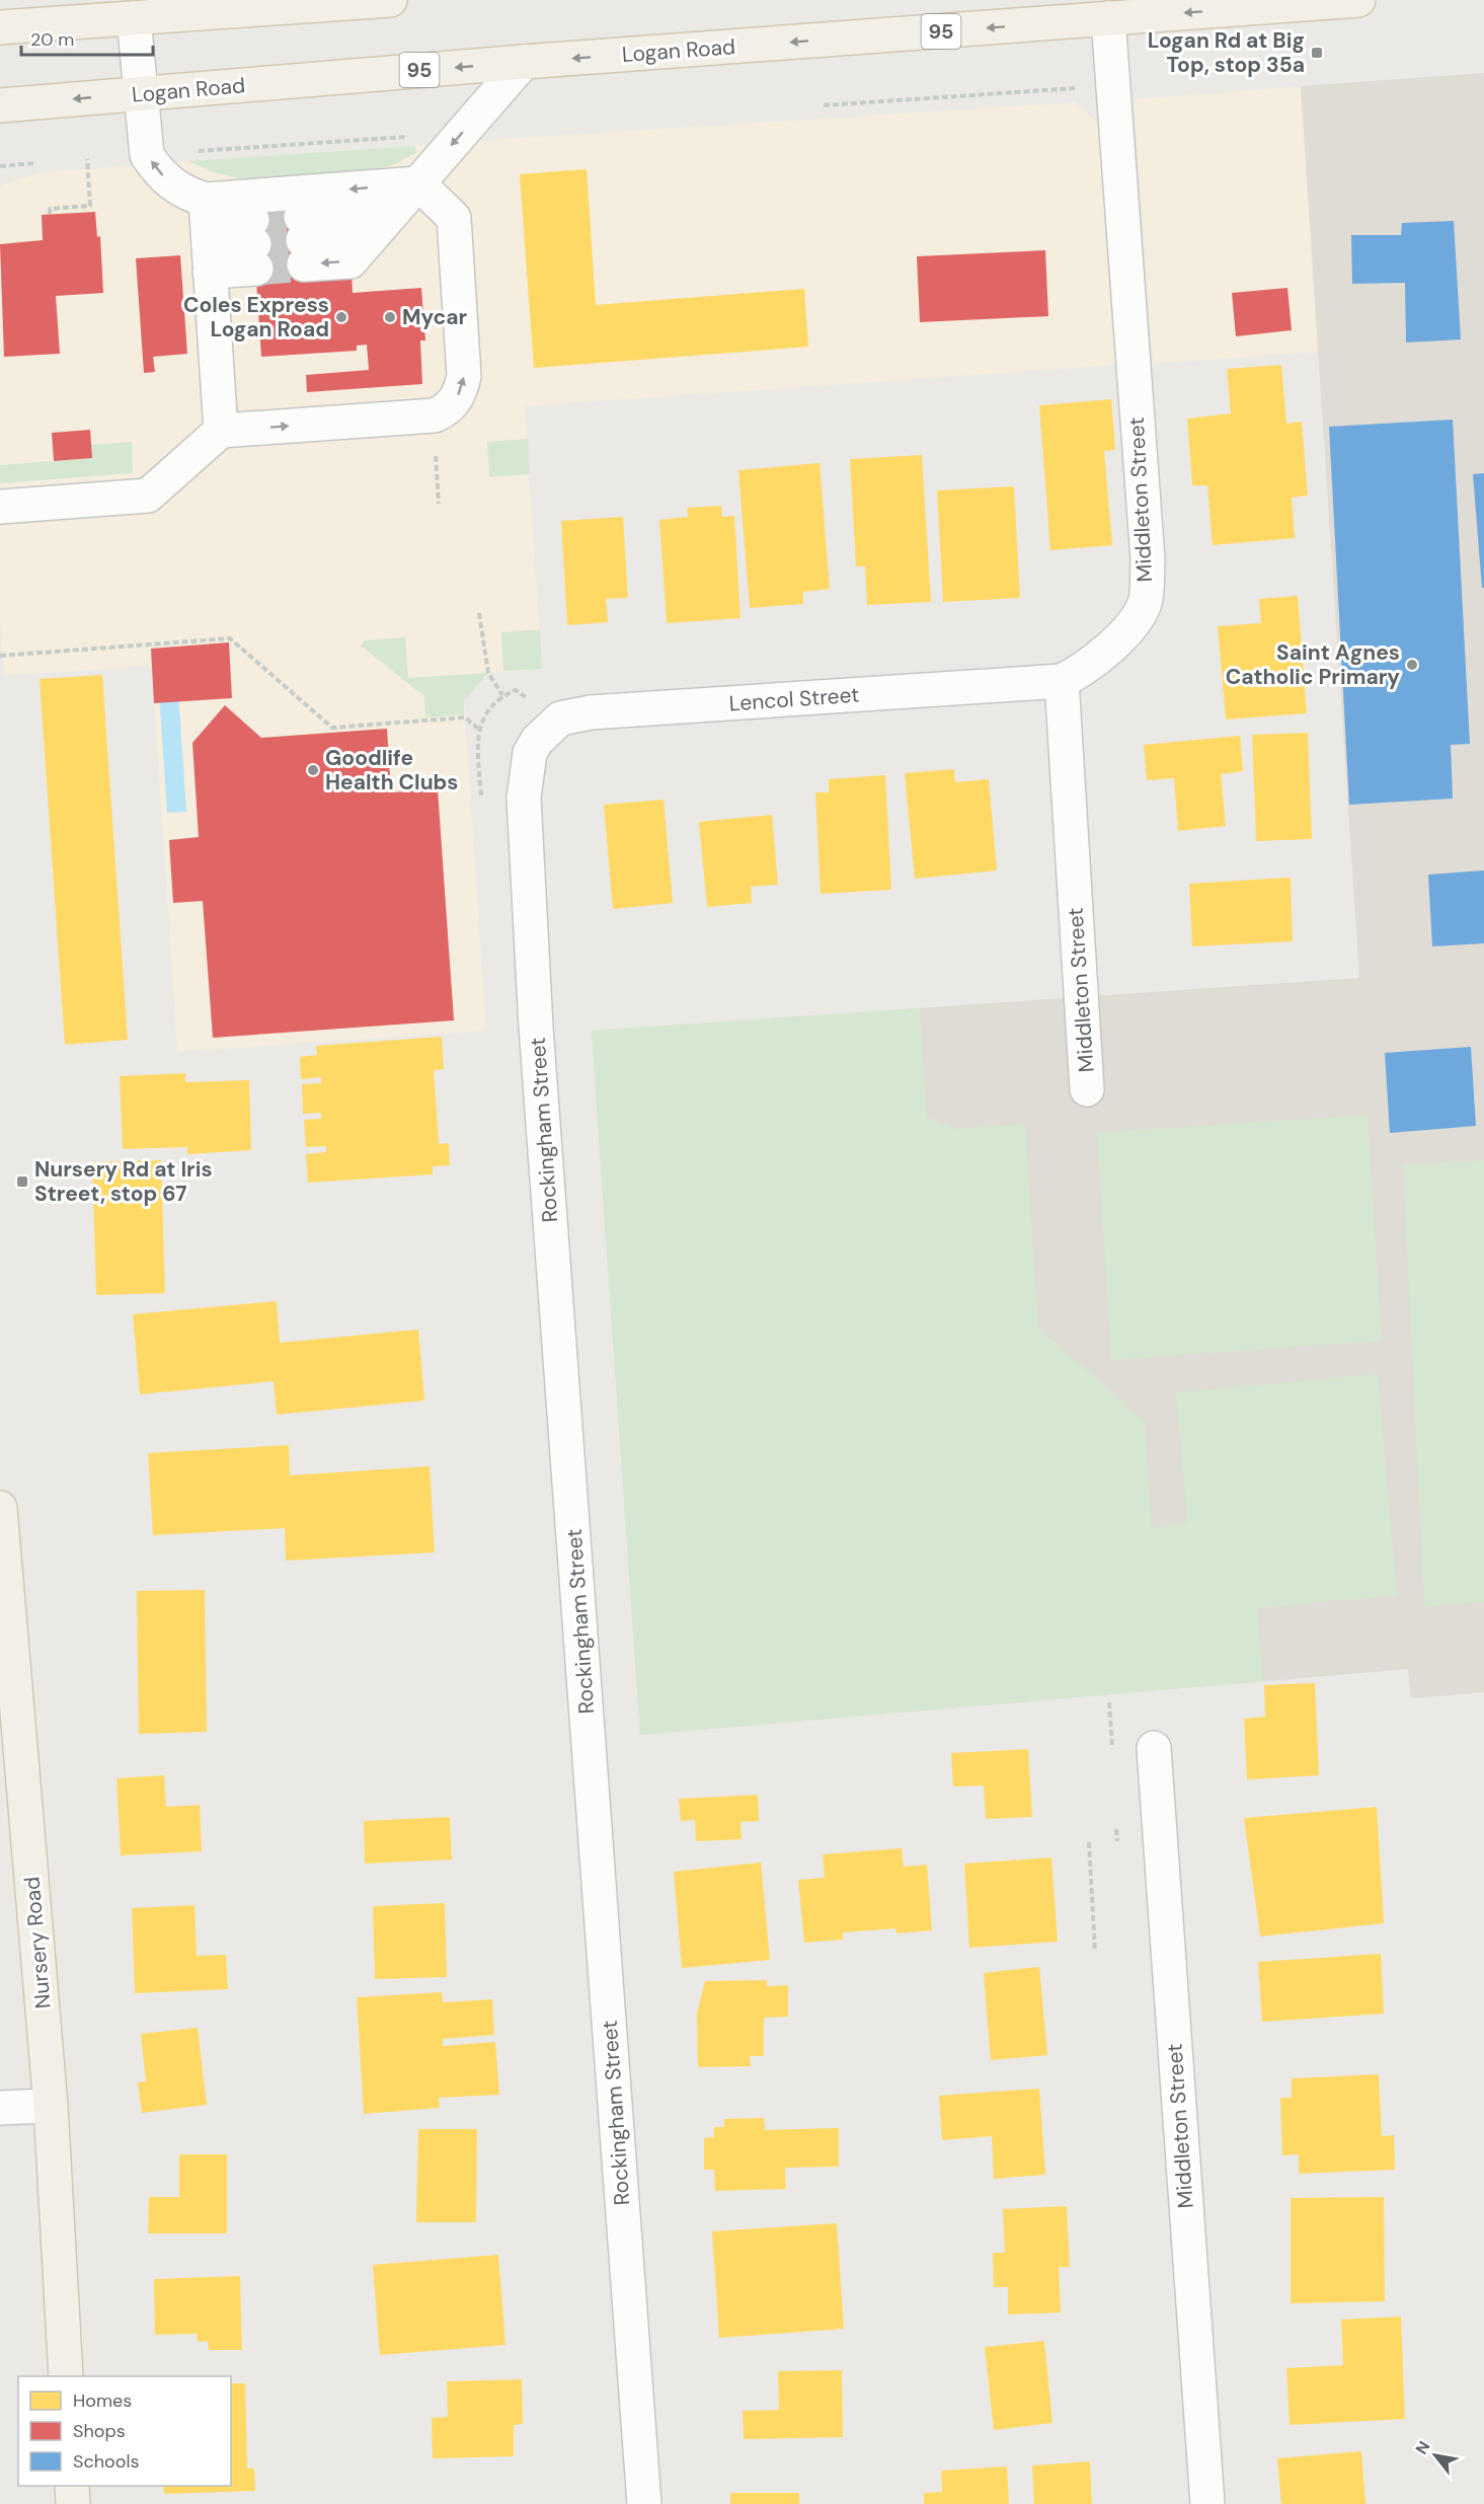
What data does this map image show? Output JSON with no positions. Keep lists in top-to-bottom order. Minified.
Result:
{"streets":{"main road":["95","Logan Road","Nursery Road"],"street":["Middleton Street","Lencol Street","Rockingham Street"]},"crossings":[["Logan Road","Middleton Street"],["Middleton Street","Lencol Street"],["Lencol Street","Rockingham Street"]],"one_way":["Logan Road"],"places":{"transit":["Logan Rd at Big Top, stop 35a","Nursery Rd at Iris Street, stop 67"],"other":["Coles Express Logan Road","Mycar","Saint Agnes Catholic Primary","Goodlife Health Clubs"]},"legend":["Homes","Shops","Schools"],"scale_bar":"20 m","north":"top left"}
